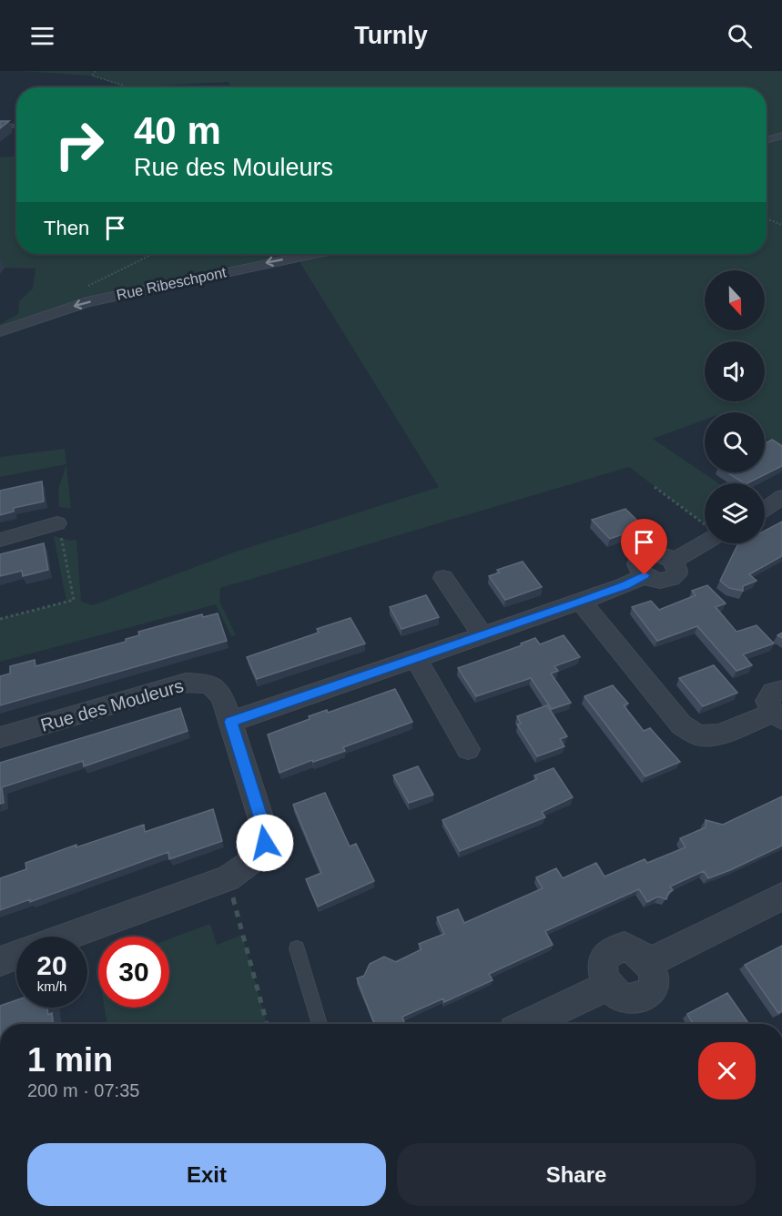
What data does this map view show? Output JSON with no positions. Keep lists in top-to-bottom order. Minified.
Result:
{"streets":{"street":["Rue Ribeschpont","Rue des Mouleurs"]},"one_way":["Rue Ribeschpont"],"north":"bottom","page":{"header":"Turnly","turn":["40 m","Rue des Mouleurs"],"then":"Then","speed":"20 km/h","limit":"30","heading":["1 min","200 m · 07:35"],"buttons":["Exit","Share"]}}
